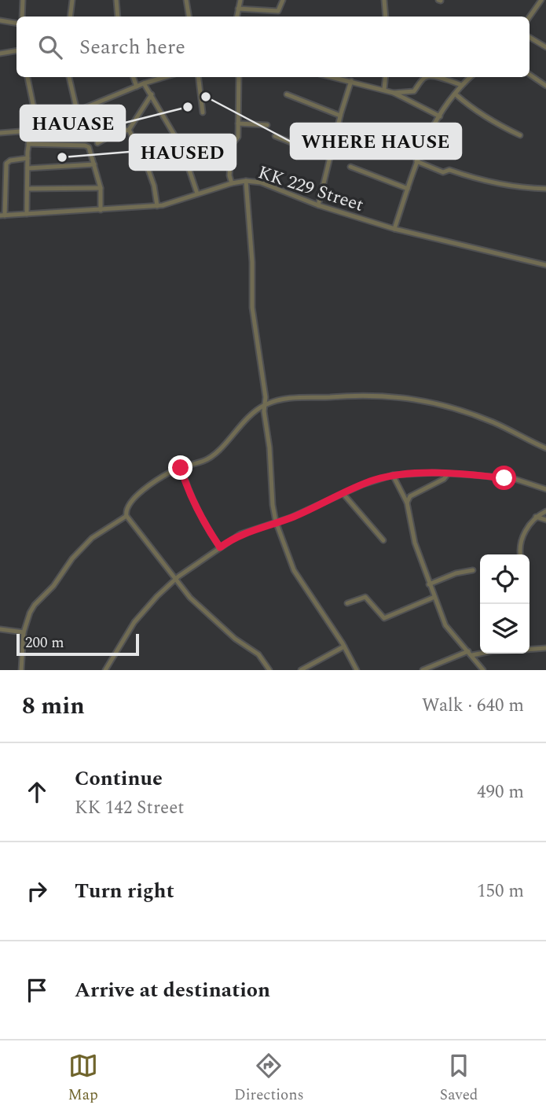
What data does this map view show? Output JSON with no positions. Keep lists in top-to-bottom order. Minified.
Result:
{"streets":{"street":["KK 229 Street"]},"places":["WHERE HAUSE","HAUASE","HAUSED"],"scale_bar":"200 m","page":{"search":"Search here","scale":"200 m","heading":["8 min","Walk · 640 m"],"list":[["Continue","KK 142 Street","490 m"],["Turn right","150 m"],"Arrive at destination"],"nav":["Map","Directions","Saved"]}}
